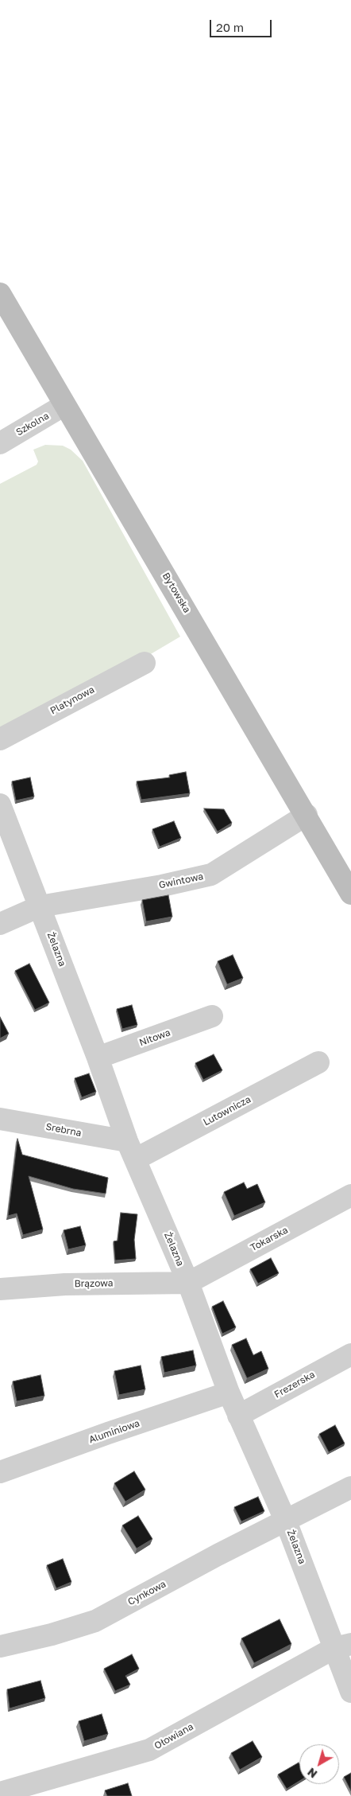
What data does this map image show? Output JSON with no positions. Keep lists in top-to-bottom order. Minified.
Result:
{"streets":{"main road":["Bytowska"],"street":["Szkolna","Platynowa","Gwintowa","Żelazna","Nitowa","Lutownicza","Srebrna","Tokarska","Brązowa","Frezerska","Aluminiowa","Cynkowa","Ołowiana"]},"crossings":[["Szkolna","Bytowska"],["Bytowska","Gwintowa"],["Gwintowa","Żelazna"],["Żelazna","Nitowa"],["Żelazna","Lutownicza"],["Żelazna","Srebrna"],["Żelazna","Tokarska"],["Żelazna","Brązowa"],["Żelazna","Frezerska"],["Żelazna","Aluminiowa"],["Żelazna","Cynkowa"],["Żelazna","Ołowiana"],["Lutownicza","Srebrna"],["Tokarska","Brązowa"]],"scale_bar":"20 m","north":"bottom left"}
